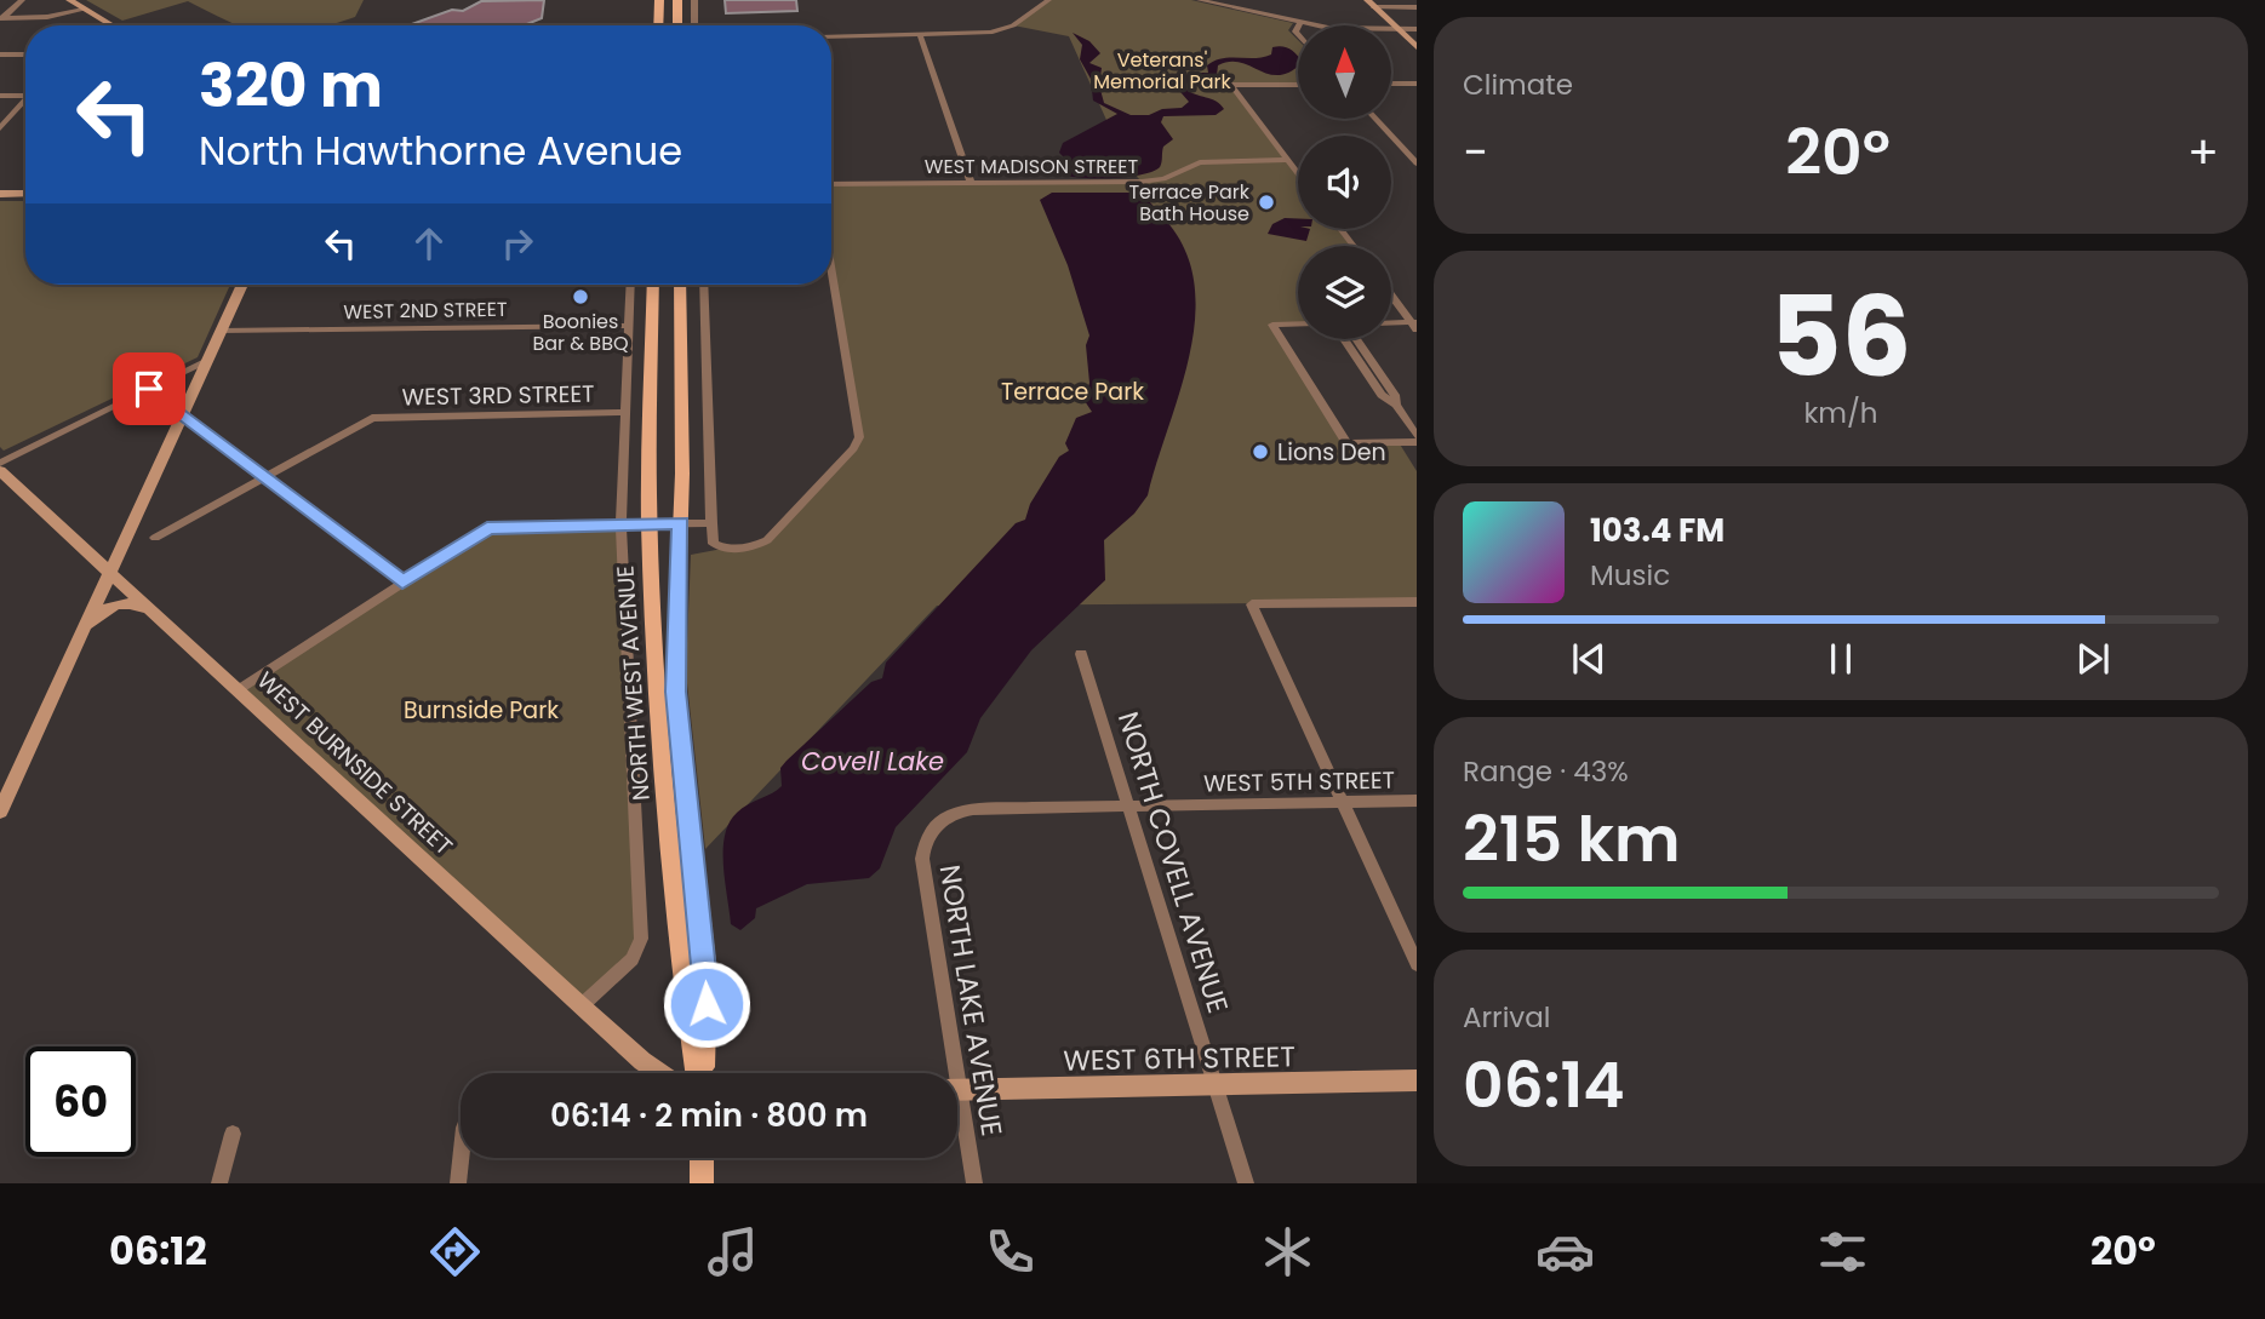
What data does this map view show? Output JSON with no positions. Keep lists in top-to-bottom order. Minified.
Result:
{"streets":{"main road":["NORTH WEST AVENUE"],"street":["WEST MADISON STREET","WEST 2ND STREET","WEST 3RD STREET","WEST BURNSIDE STREET","WEST 5TH STREET","NORTH COVELL AVENUE","NORTH LAKE AVENUE","WEST 6TH STREET"]},"crossings":[["WEST 2ND STREET","NORTH WEST AVENUE"],["WEST 3RD STREET","NORTH WEST AVENUE"],["NORTH WEST AVENUE","WEST BURNSIDE STREET"],["WEST 5TH STREET","NORTH COVELL AVENUE"],["WEST 5TH STREET","NORTH LAKE AVENUE"],["NORTH COVELL AVENUE","WEST 6TH STREET"]],"water":["Covell Lake"],"parks":["Veterans' Memorial Park","Terrace Park","Burnside Park"],"places":["Terrace Park Bath House","Boonies Bar & BBQ","Lions Den"],"north":"top","page":{"tile":["Climate",["56","km/h"],["Range · 43%","215 km"],["Arrival","06:14"]],"turn":["320 m","North Hawthorne Avenue"],"heat":["−","20°","+"],"song":["103.4 FM","Music"],"limit":"60","trip":"06:14 · 2 min · 800 m","tabs":["06:12","20°"]}}
